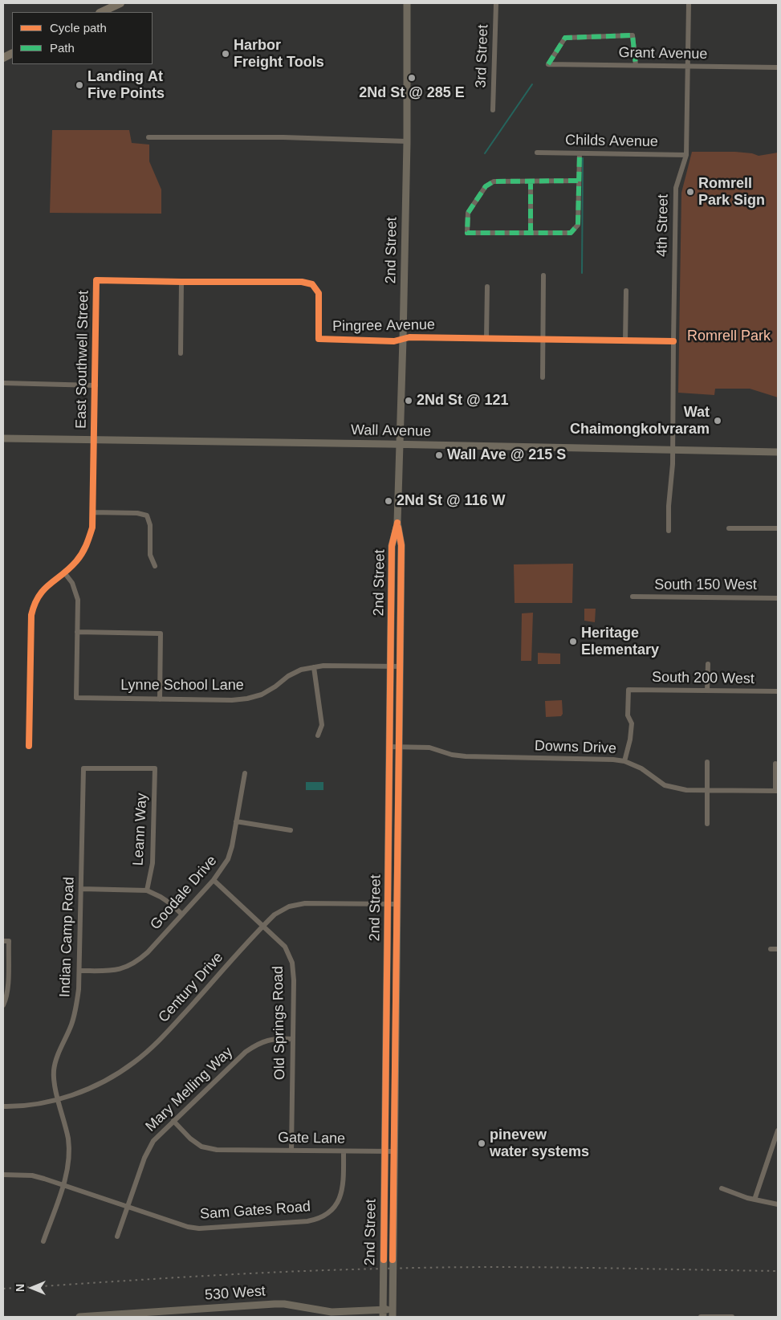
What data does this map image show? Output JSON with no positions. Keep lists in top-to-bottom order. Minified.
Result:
{"streets":{"main road":["2nd Street","Wall Avenue","530 West"],"street":["Grant Avenue","3rd Street","Childs Avenue","4th Street","Pingree Avenue","East Southwell Street","South 150 West","South 200 West","Lynne School Lane","Downs Drive","Leann Way","Goodale Drive","Indian Camp Road","Century Drive","Old Springs Road","Mary Melling Way","Gate Lane","Sam Gates Road"]},"crossings":[["Grant Avenue","4th Street"],["Childs Avenue","4th Street"],["4th Street","Pingree Avenue"],["4th Street","Wall Avenue"],["2nd Street","Pingree Avenue"],["2nd Street","Wall Avenue"],["2nd Street","Lynne School Lane"],["2nd Street","Downs Drive"],["2nd Street","Century Drive"],["2nd Street","Gate Lane"],["2nd Street","530 West"],["Pingree Avenue","East Southwell Street"],["East Southwell Street","Wall Avenue"],["South 200 West","Downs Drive"],["Leann Way","Indian Camp Road"],["Goodale Drive","Indian Camp Road"],["Goodale Drive","Old Springs Road"],["Indian Camp Road","Century Drive"],["Indian Camp Road","Sam Gates Road"],["Century Drive","Old Springs Road"],["Old Springs Road","Mary Melling Way"],["Old Springs Road","Gate Lane"],["Mary Melling Way","Gate Lane"],["Mary Melling Way","Sam Gates Road"],["Gate Lane","Sam Gates Road"]],"parks":["Romrell Park"],"places":["Harbor Freight Tools","2Nd St @ 285 E","Landing At Five Points","Romrell Park Sign","2Nd St @ 121","Wat Chaimongkolvraram","Wall Ave @ 215 S","2Nd St @ 116 W","Heritage Elementary","pinevew water systems"],"legend":["Cycle path","Path"],"north":"left"}
